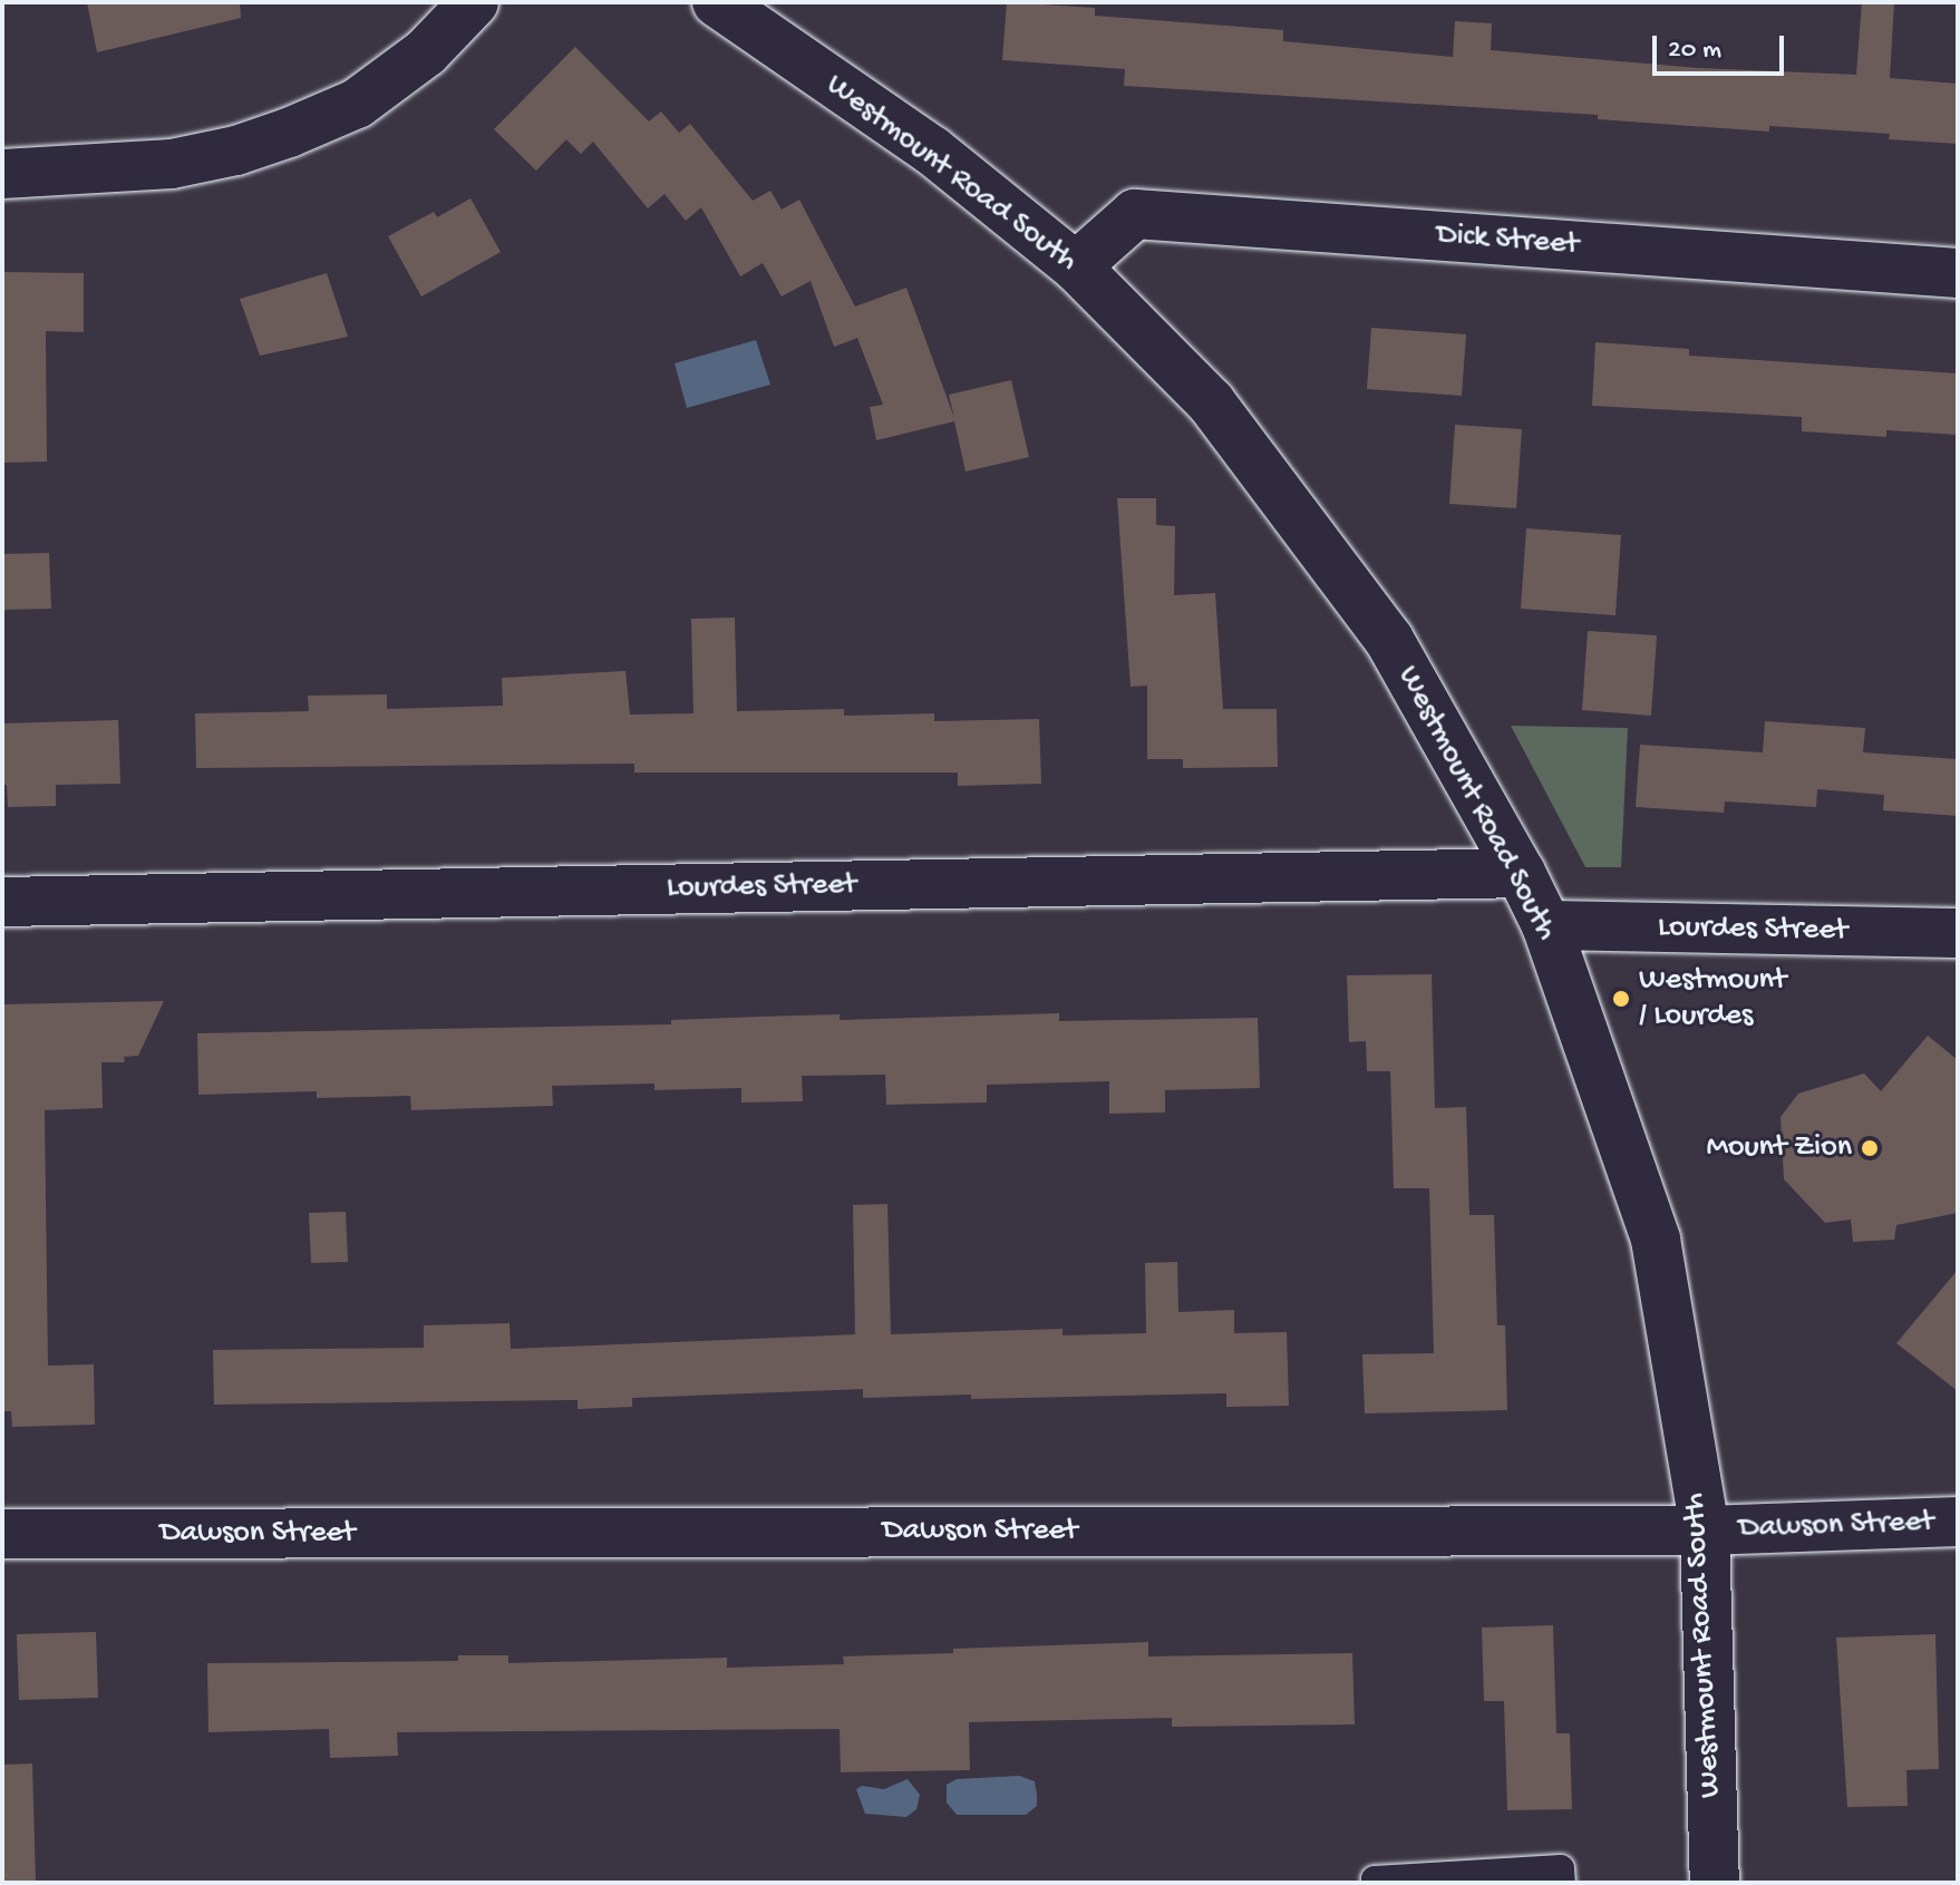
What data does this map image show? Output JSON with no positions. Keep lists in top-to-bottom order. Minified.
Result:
{"streets":{"street":["Westmount Road South","Dick Street","Lourdes Street","Dawson Street"]},"crossings":[["Westmount Road South","Dick Street"],["Westmount Road South","Lourdes Street"],["Westmount Road South","Dawson Street"]],"places":["Westmount / Lourdes","Mount Zion"],"scale_bar":"20 m"}
